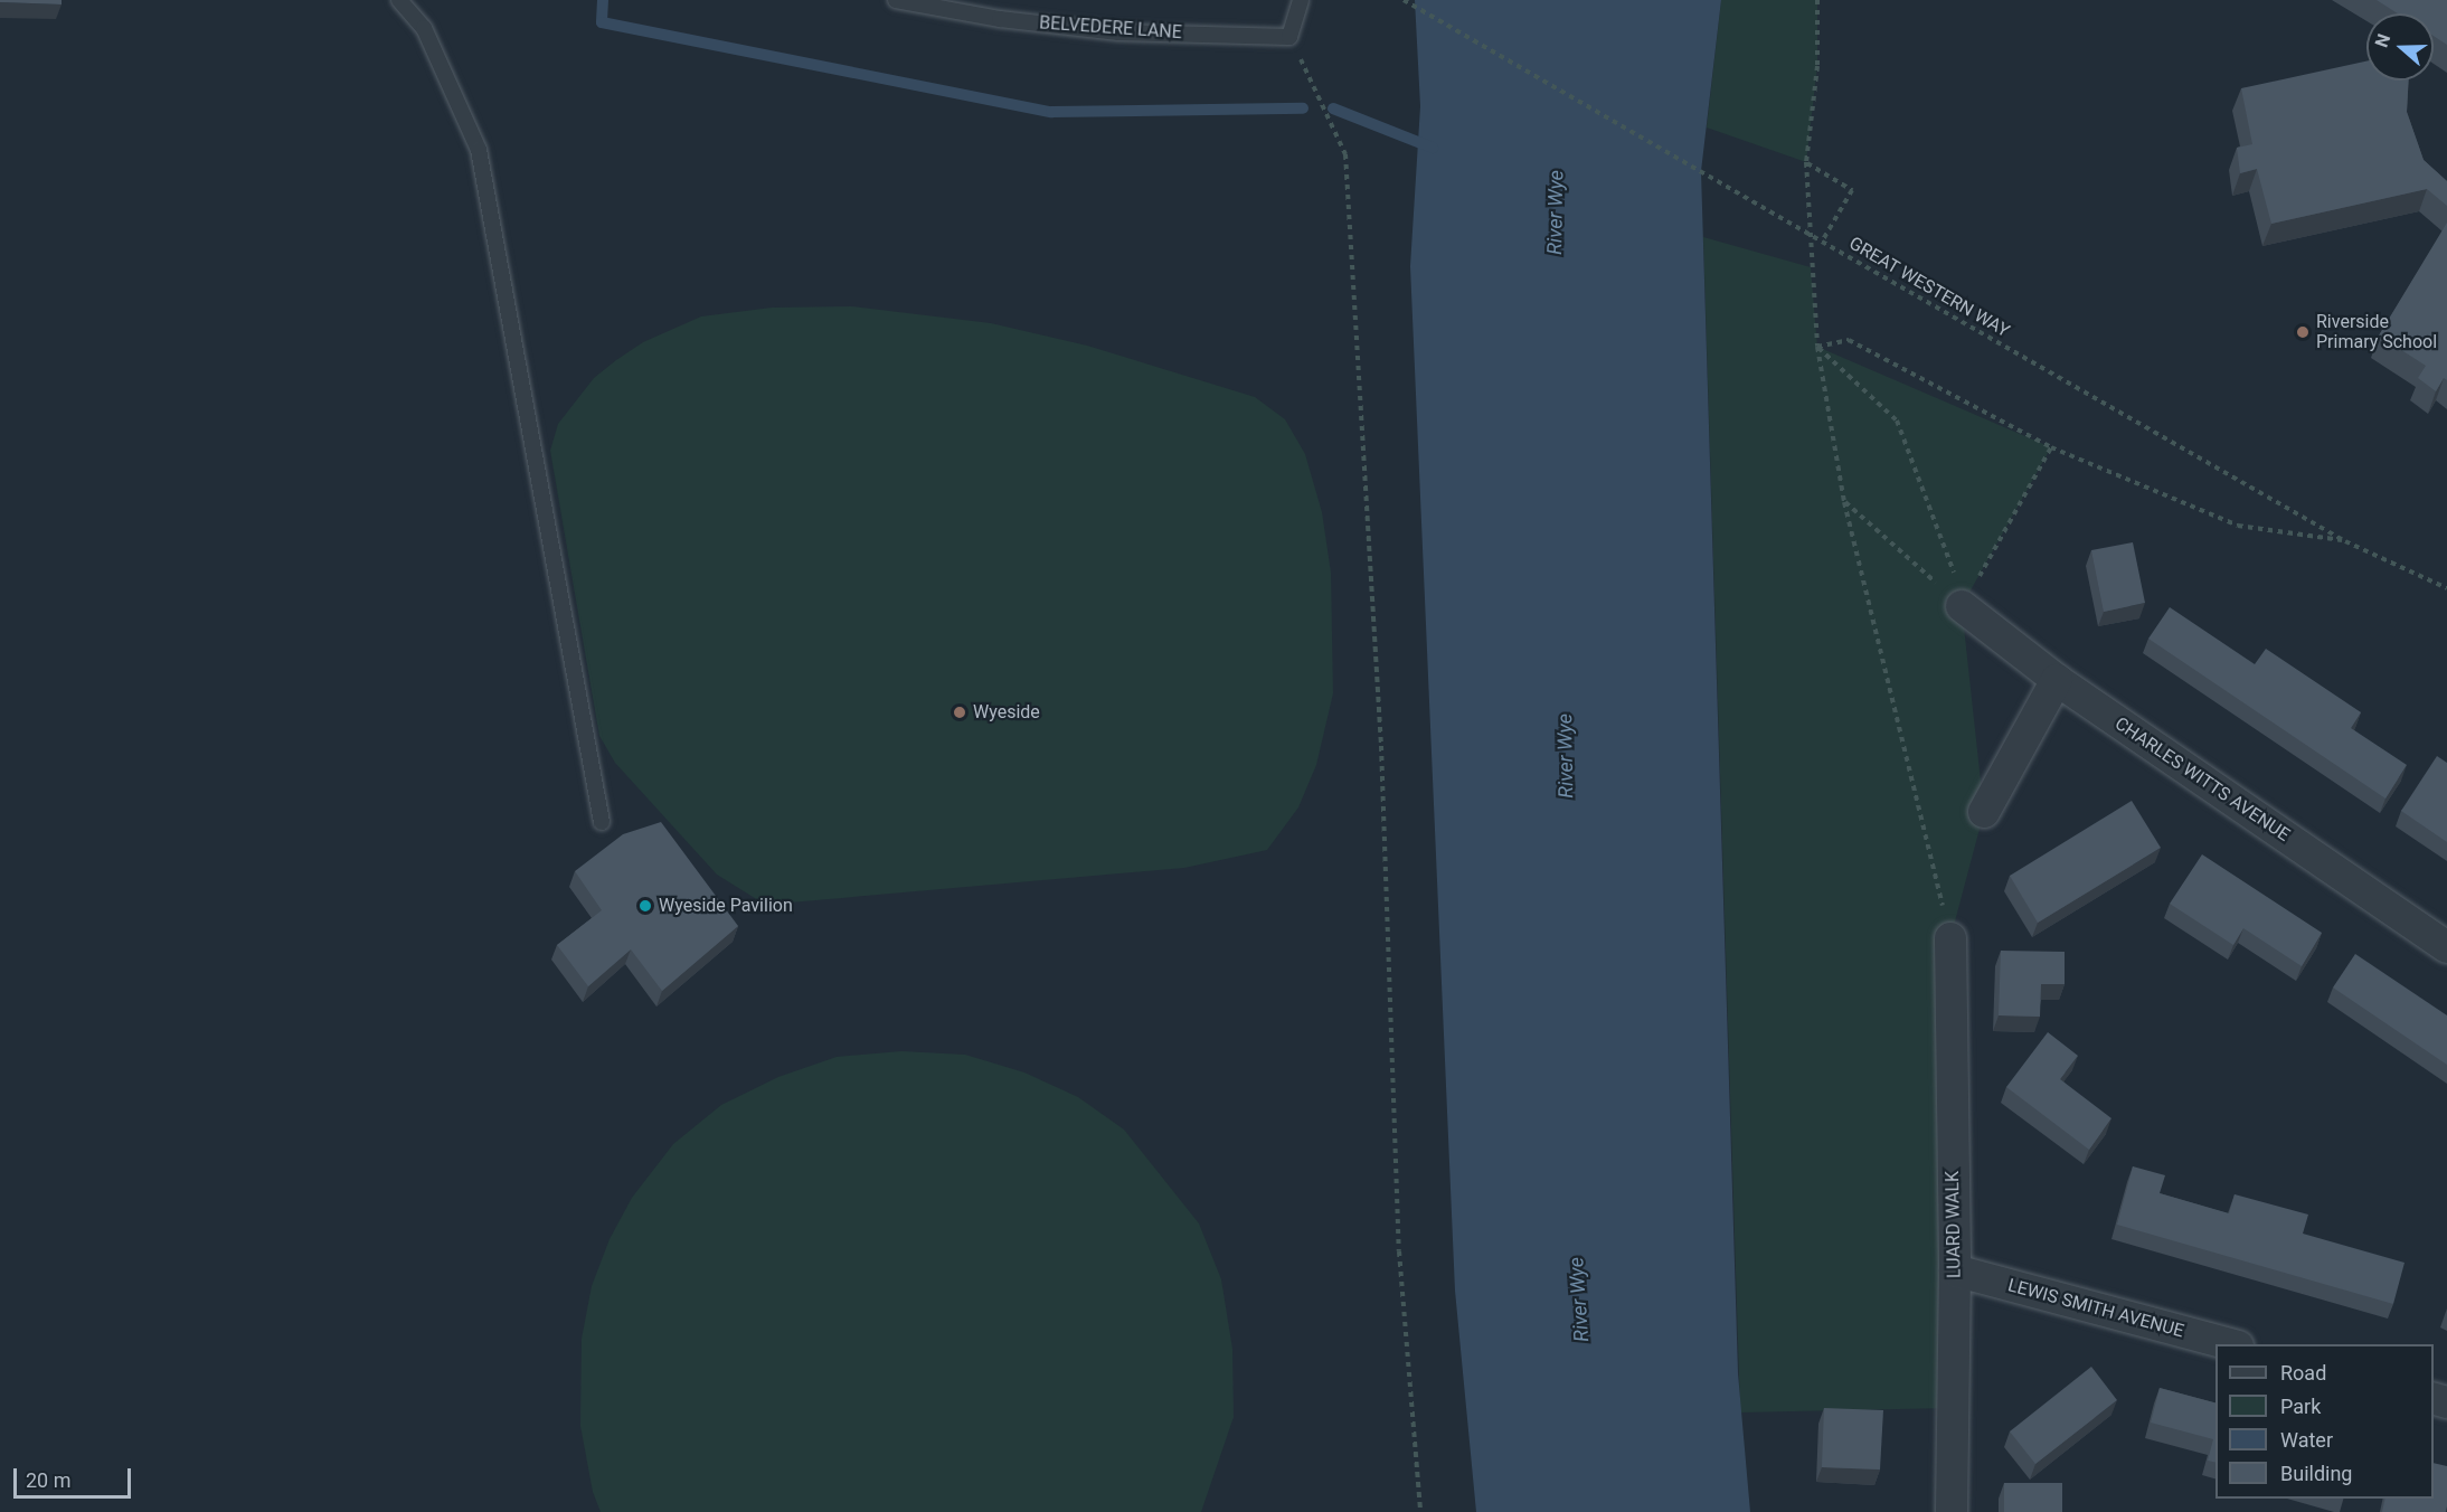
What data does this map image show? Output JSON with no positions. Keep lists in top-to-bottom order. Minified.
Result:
{"streets":{"street":["CHARLES WITTS AVENUE","LUARD WALK","LEWIS SMITH AVENUE"],"lane":["BELVEDERE LANE"],"path":["GREAT WESTERN WAY"]},"crossings":[["LUARD WALK","LEWIS SMITH AVENUE"]],"water":["River Wye"],"places":["Riverside Primary School","Wyeside","Wyeside Pavilion"],"legend":["Road","Park","Water","Building"],"scale_bar":"20 m","north":"left"}
